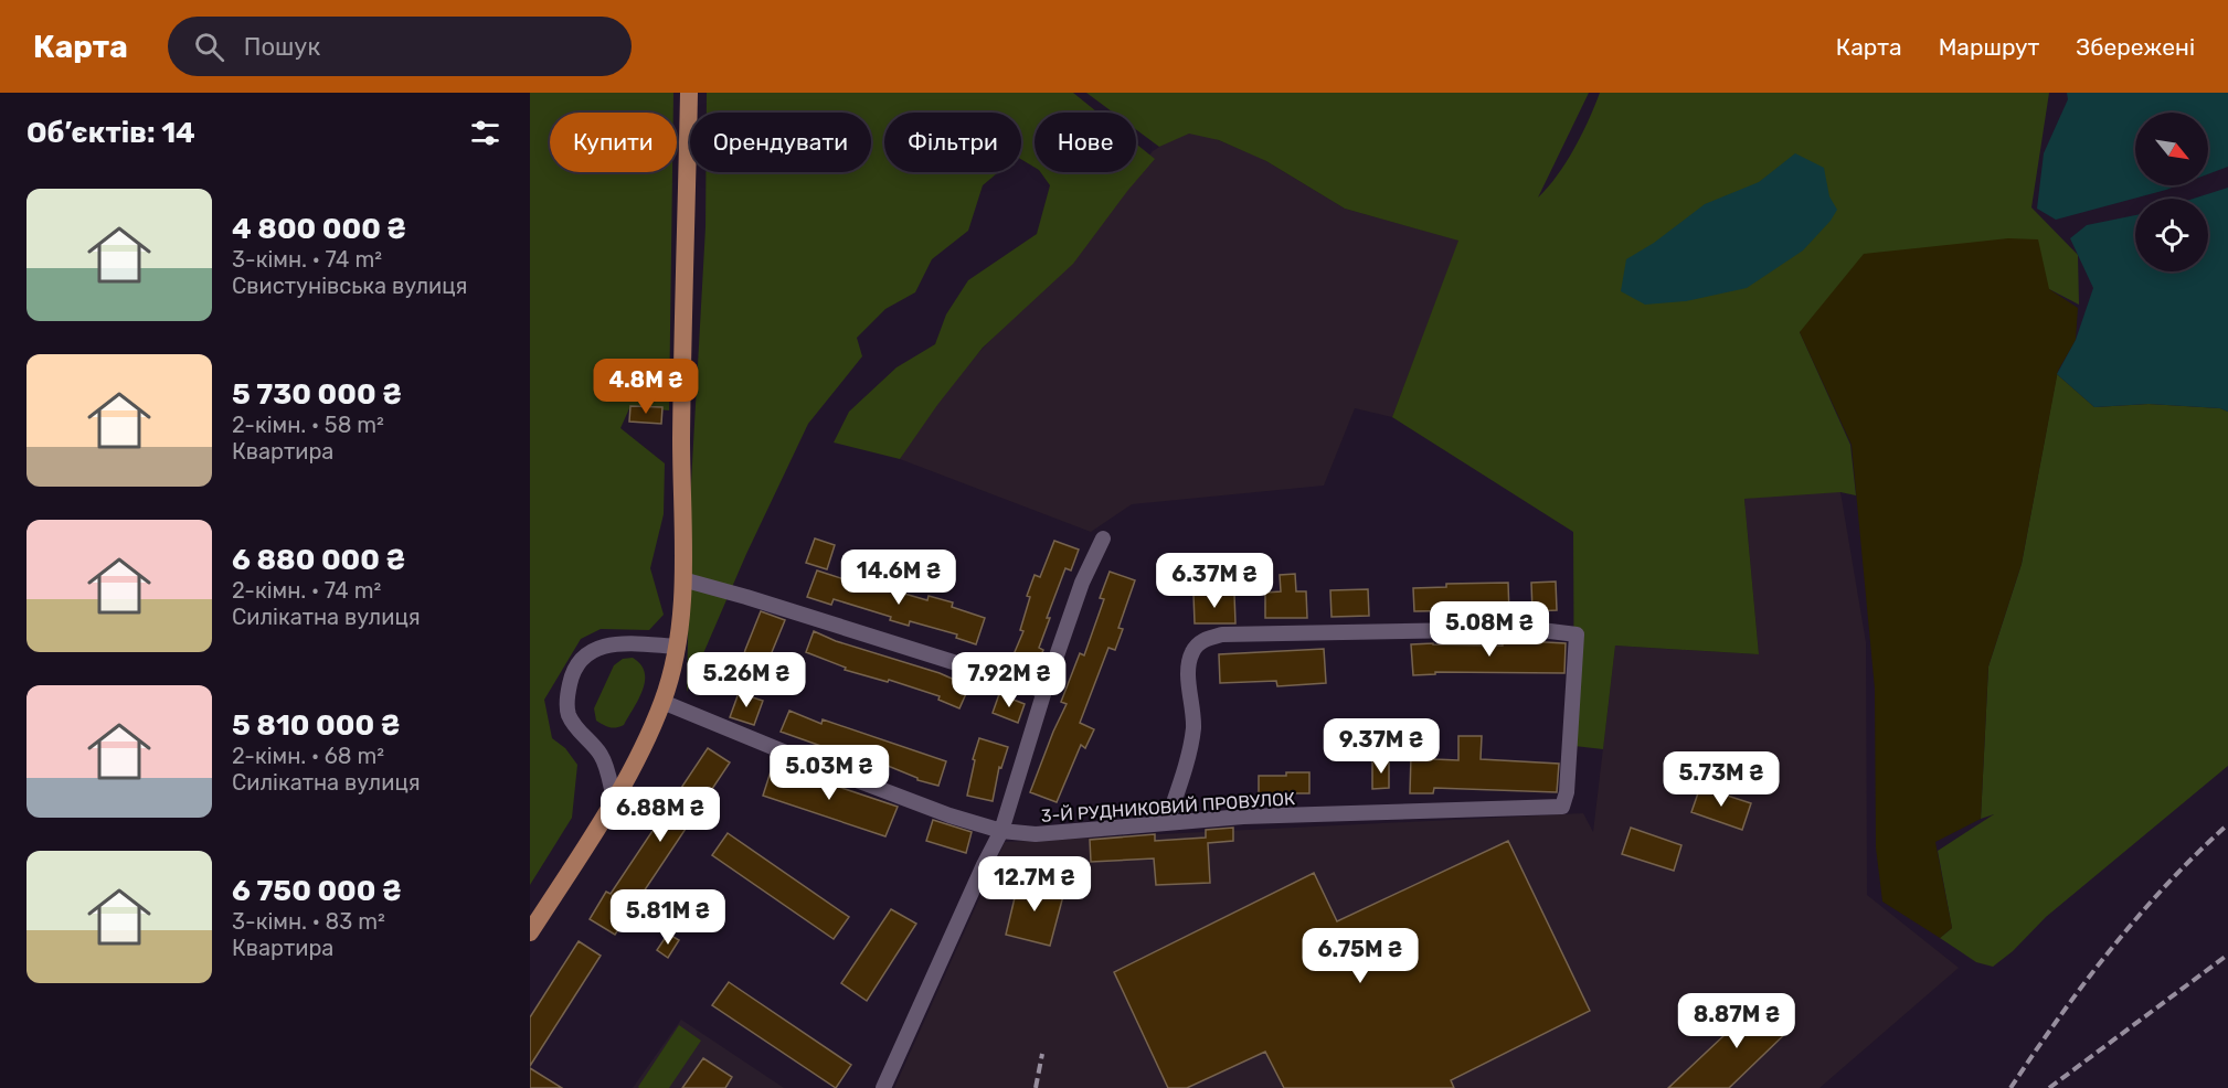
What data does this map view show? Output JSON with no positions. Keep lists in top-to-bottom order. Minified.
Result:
{"streets":{"street":["3-Й РУДНИКОВИЙ ПРОВУЛОК"]},"north":"bottom right","page":{"header":"Карта","search":"Пошук","nav":["Карта","Маршрут","Збережені"],"heading":"Об’єктів: 14","chip":["Купити","Орендувати","Фільтри","Нове"],"list":[{"name":"4 800 000 ₴","note":"3-кімн. · 74 m² · Свистунівська вулиця"},{"name":"5 730 000 ₴","note":"2-кімн. · 58 m² · Квартира"},{"name":"6 880 000 ₴","note":"2-кімн. · 74 m² · Силікатна вулиця"},{"name":"5 810 000 ₴","note":"2-кімн. · 68 m² · Силікатна вулиця"},{"name":"6 750 000 ₴","note":"3-кімн. · 83 m² · Квартира"}],"price":["4.8M ₴","14.6M ₴","6.37M ₴","5.08M ₴","5.26M ₴","7.92M ₴","9.37M ₴","5.03M ₴","5.73M ₴","6.88M ₴","12.7M ₴","5.81M ₴","6.75M ₴","8.87M ₴"]}}
